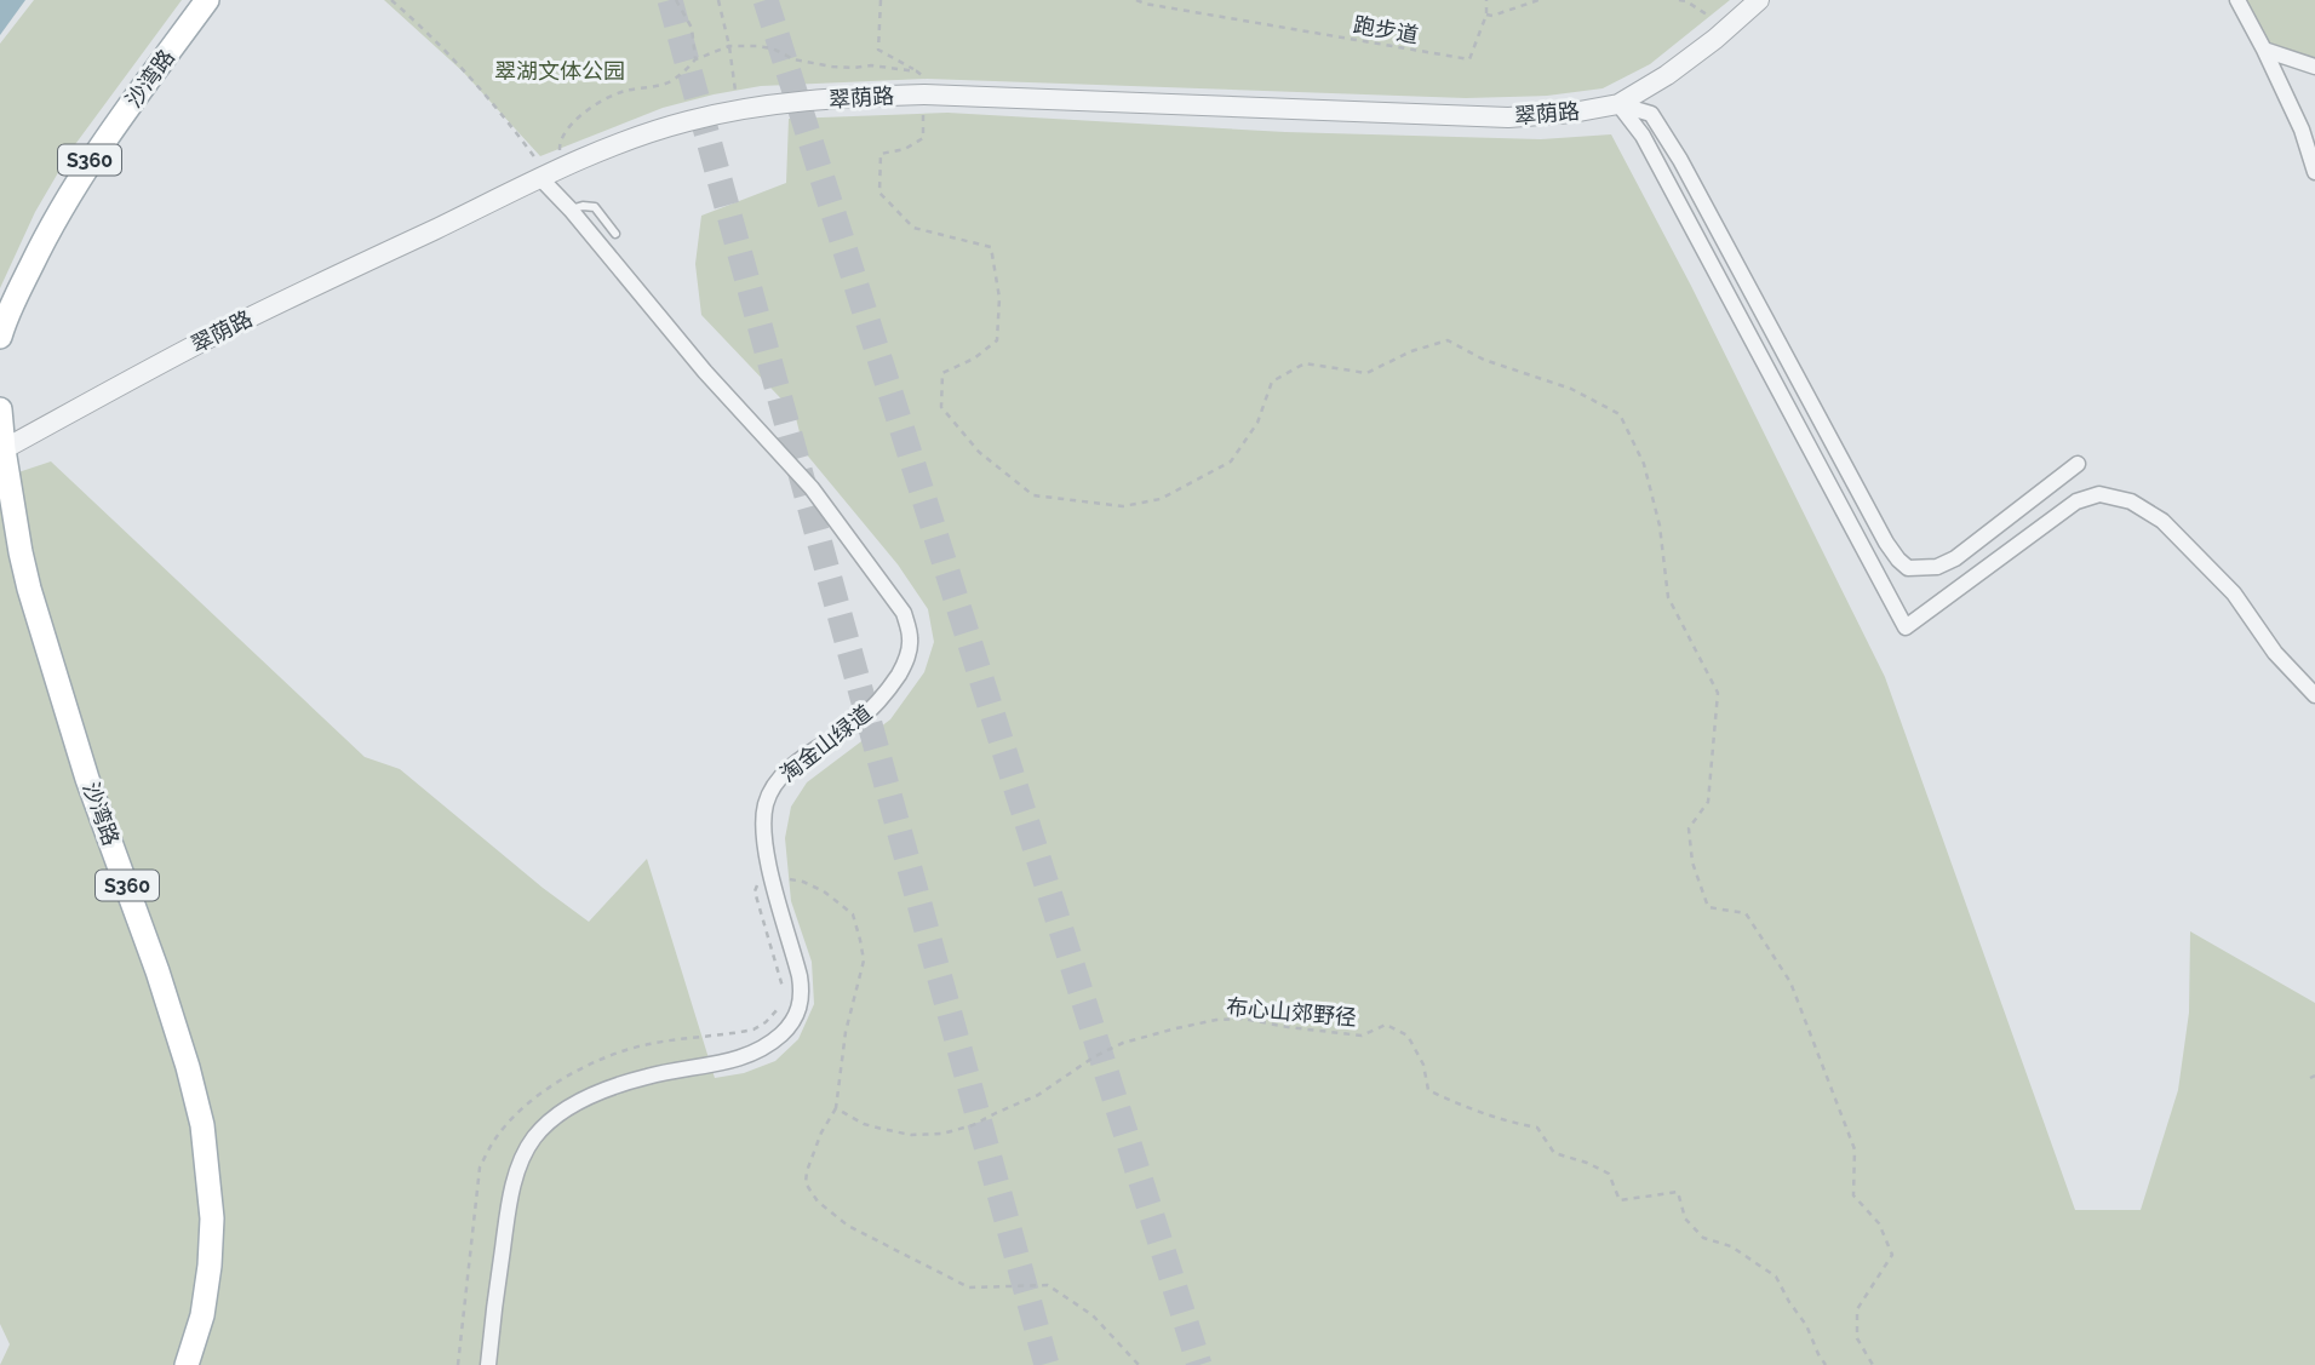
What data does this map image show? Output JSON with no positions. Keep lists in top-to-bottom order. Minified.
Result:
{"streets":{"main road":["沙湾路","S360"],"street":["翠荫路","淘金山绿道"],"path":["跑步道","布心山郊野径"]},"crossings":[["沙湾路","翠荫路"],["翠荫路","淘金山绿道"]],"parks":["翠湖文体公园"]}
